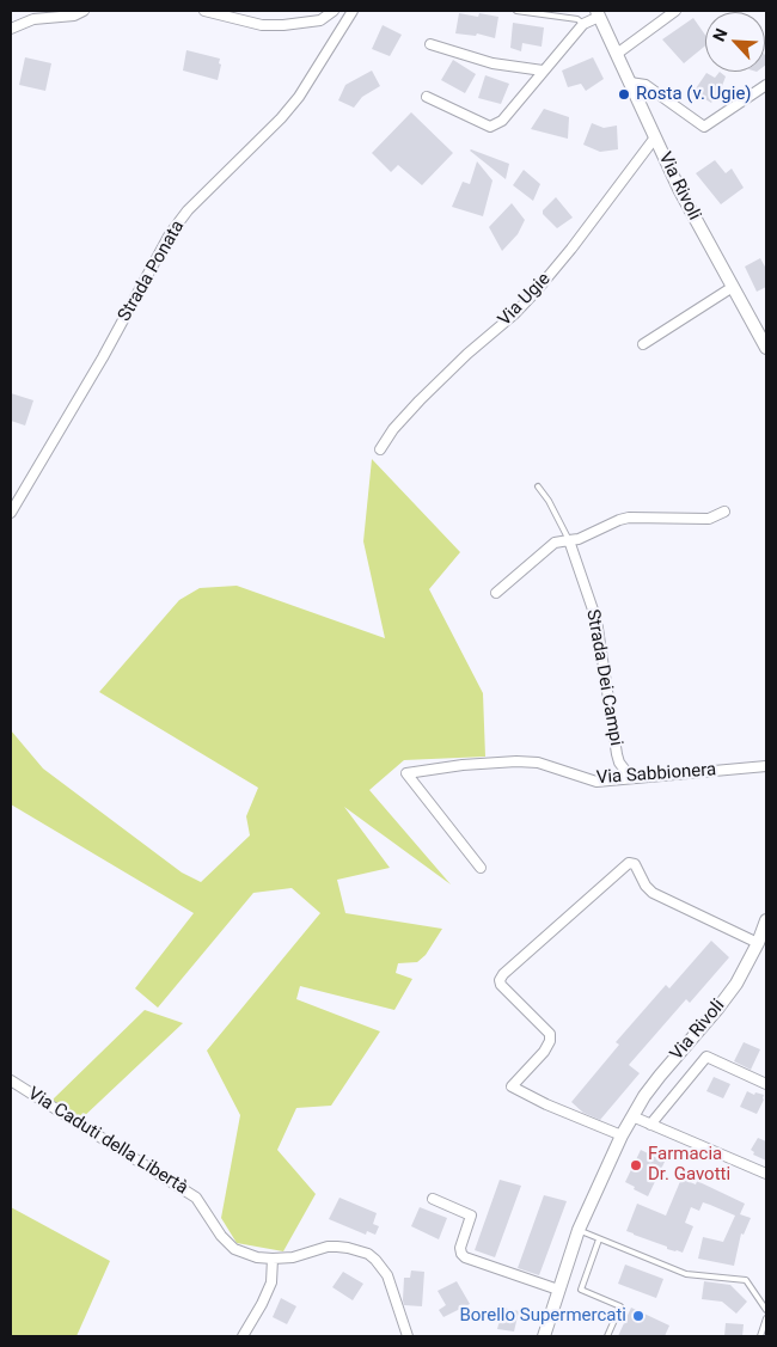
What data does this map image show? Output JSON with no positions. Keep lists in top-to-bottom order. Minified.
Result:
{"streets":{"street":["Via Rivoli","Strada Ponata","Via Ugie","Strada Dei Campi","Via Sabbionera","Via Caduti della Libertà"]},"crossings":[["Via Rivoli","Via Ugie"],["Strada Dei Campi","Via Sabbionera"]],"places":["Rosta (v. Ugie)","Farmacia Dr. Gavotti","Borello Supermercati"],"north":"top left"}
